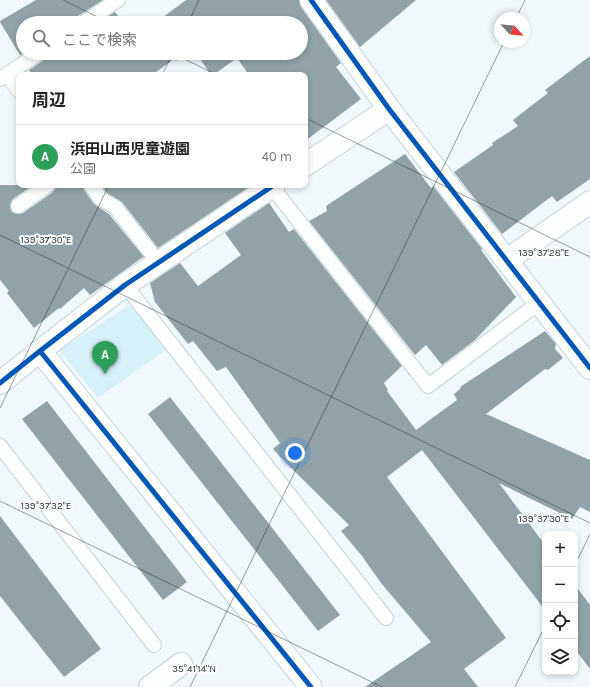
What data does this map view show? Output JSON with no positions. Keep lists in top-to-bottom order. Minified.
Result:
{"north":"bottom right","page":{"search":"ここで検索","heading":"周辺","list":[{"mark":"A","name":"浜田山西児童遊園","note":"公園","value":"40 m"}],"pins":"A","map_buttons":["+","−"]},"coordinates":["139°37'30\"E","139°37'28\"E","139°37'32\"E","35°41'14\"N"]}
